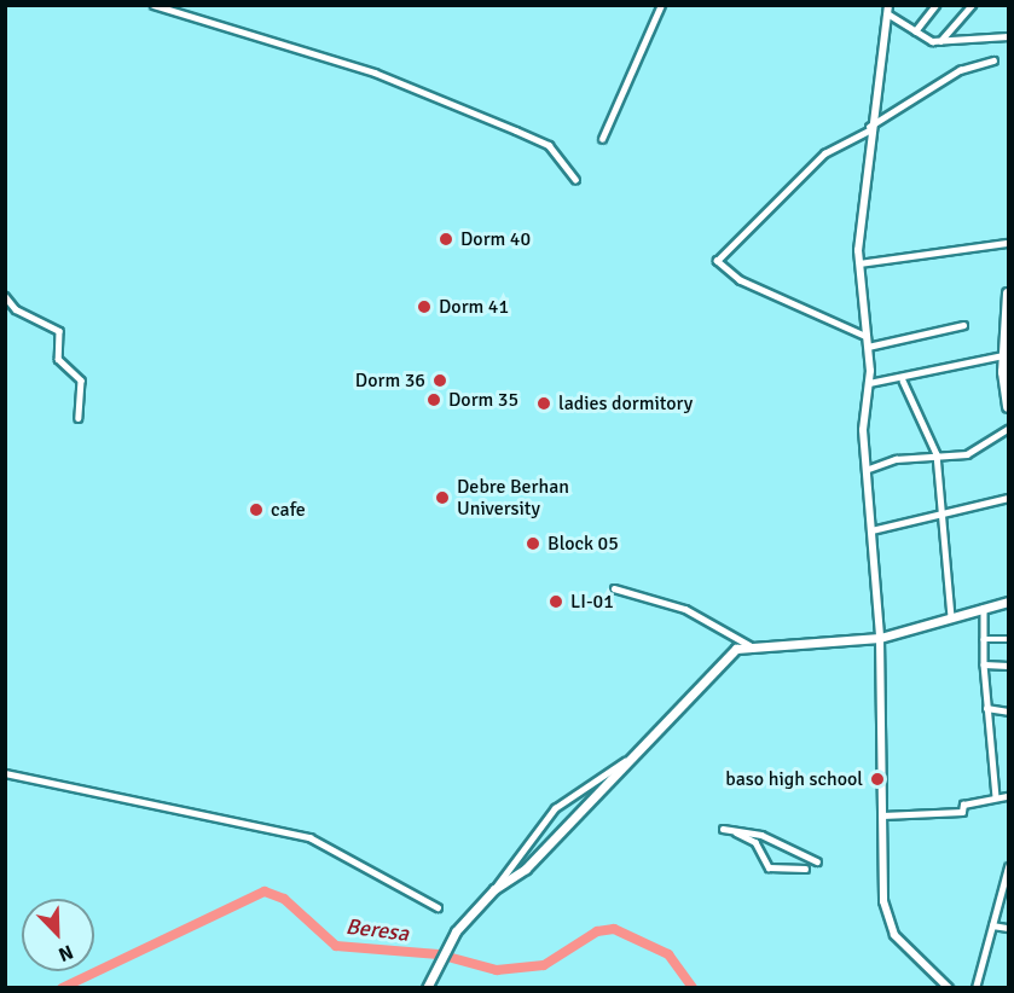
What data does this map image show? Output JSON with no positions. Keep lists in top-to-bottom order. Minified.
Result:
{"water":["Beresa"],"places":["Dorm 40","Dorm 41","Dorm 36","Dorm 35","ladies dormitory","Debre Berhan University","cafe","Block 05","LI-01","baso high school"],"north":"bottom right"}
